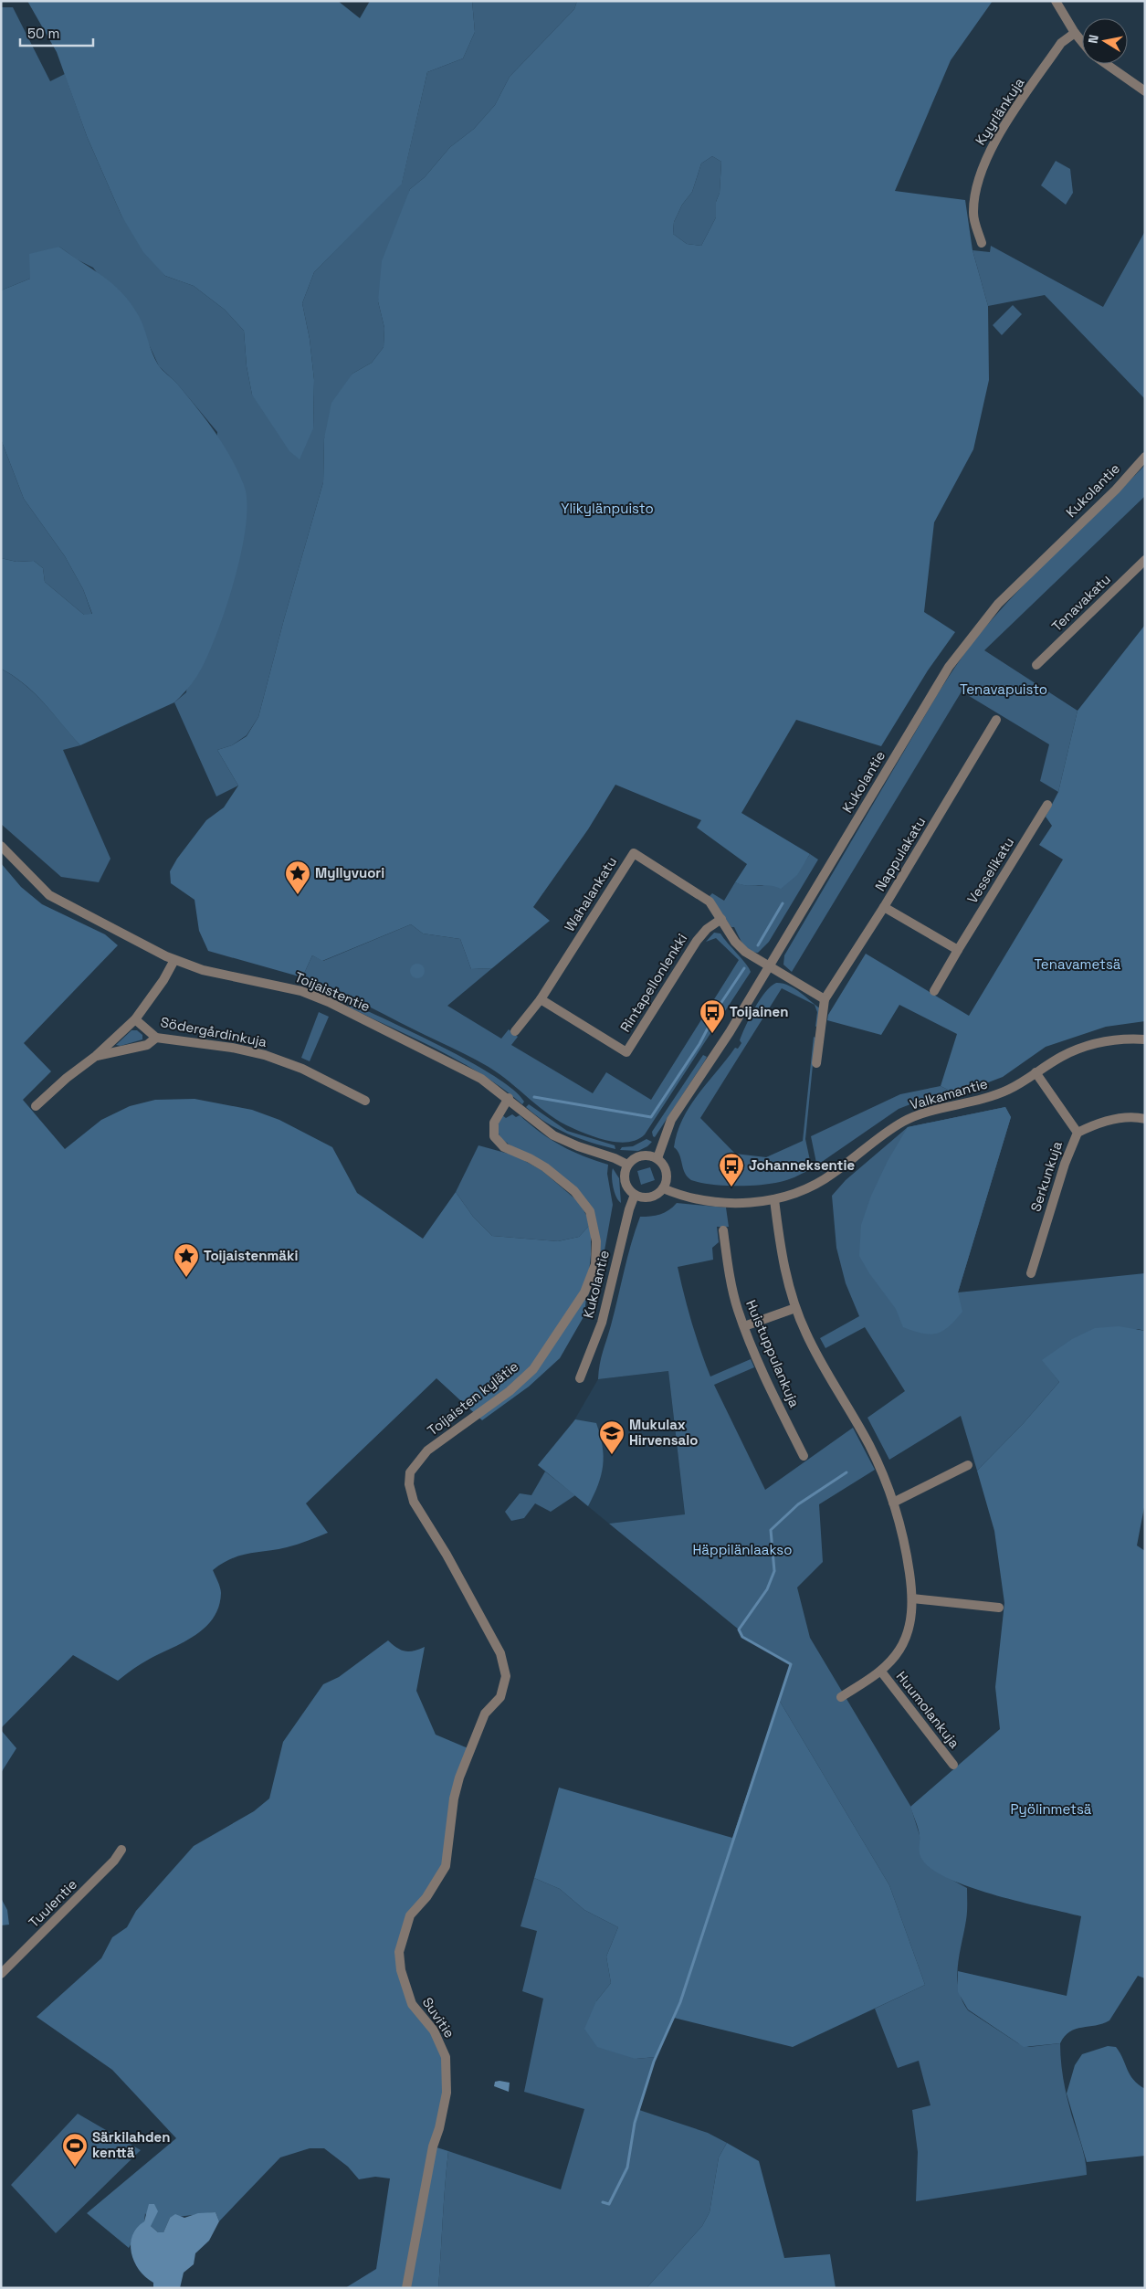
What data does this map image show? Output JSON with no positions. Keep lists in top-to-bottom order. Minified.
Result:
{"streets":{"street":["Kyyrlänkuja","Kukolantie","Tenavakatu","Nappulakatu","Vesselikatu","Wahalankatu","Rintapellonlenkki","Toijaistentie","Södergårdinkuja","Valkamantie","Serkunkuja","Huistuppulankuja","Toijaisten kylätie","Huumolankuja","Tuulentie","Suvitie"]},"crossings":[["Kukolantie","Wahalankatu"],["Kukolantie","Toijaistentie"],["Kukolantie","Valkamantie"],["Wahalankatu","Rintapellonlenkki"],["Toijaistentie","Valkamantie"],["Toijaistentie","Toijaisten kylätie"],["Valkamantie","Serkunkuja"],["Toijaisten kylätie","Suvitie"]],"parks":["Ylikylänpuisto","Tenavapuisto","Tenavametsä","Häppilänlaakso","Pyölinmetsä"],"places":{"place":["Myllyvuori","Toijaistenmäki"],"bus stop":["Toijainen","Johanneksentie"],"school or university":["Mukulax Hirvensalo"],"sports":["Särkilahden kenttä"]},"scale_bar":"50 m","north":"left"}
